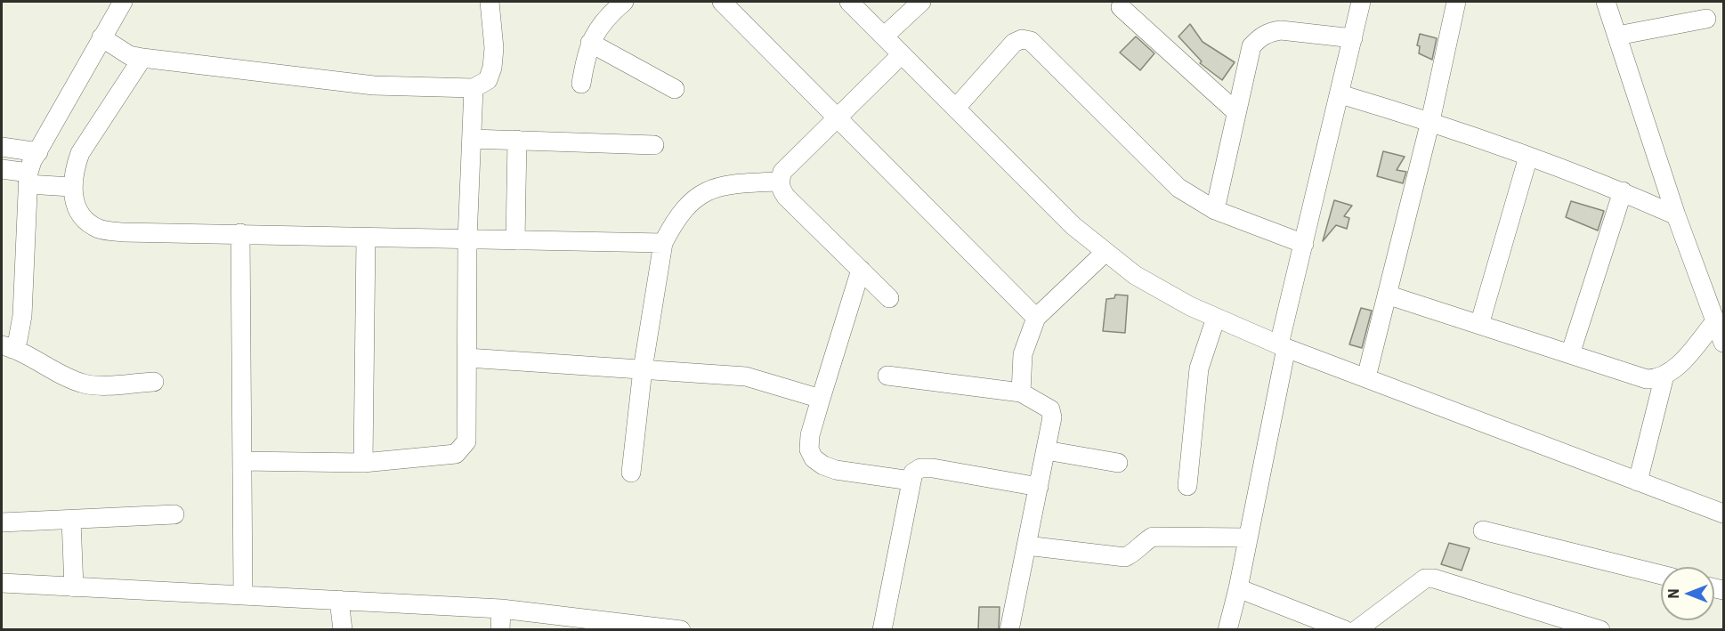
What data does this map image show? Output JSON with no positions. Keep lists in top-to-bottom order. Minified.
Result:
{"north":"left"}
